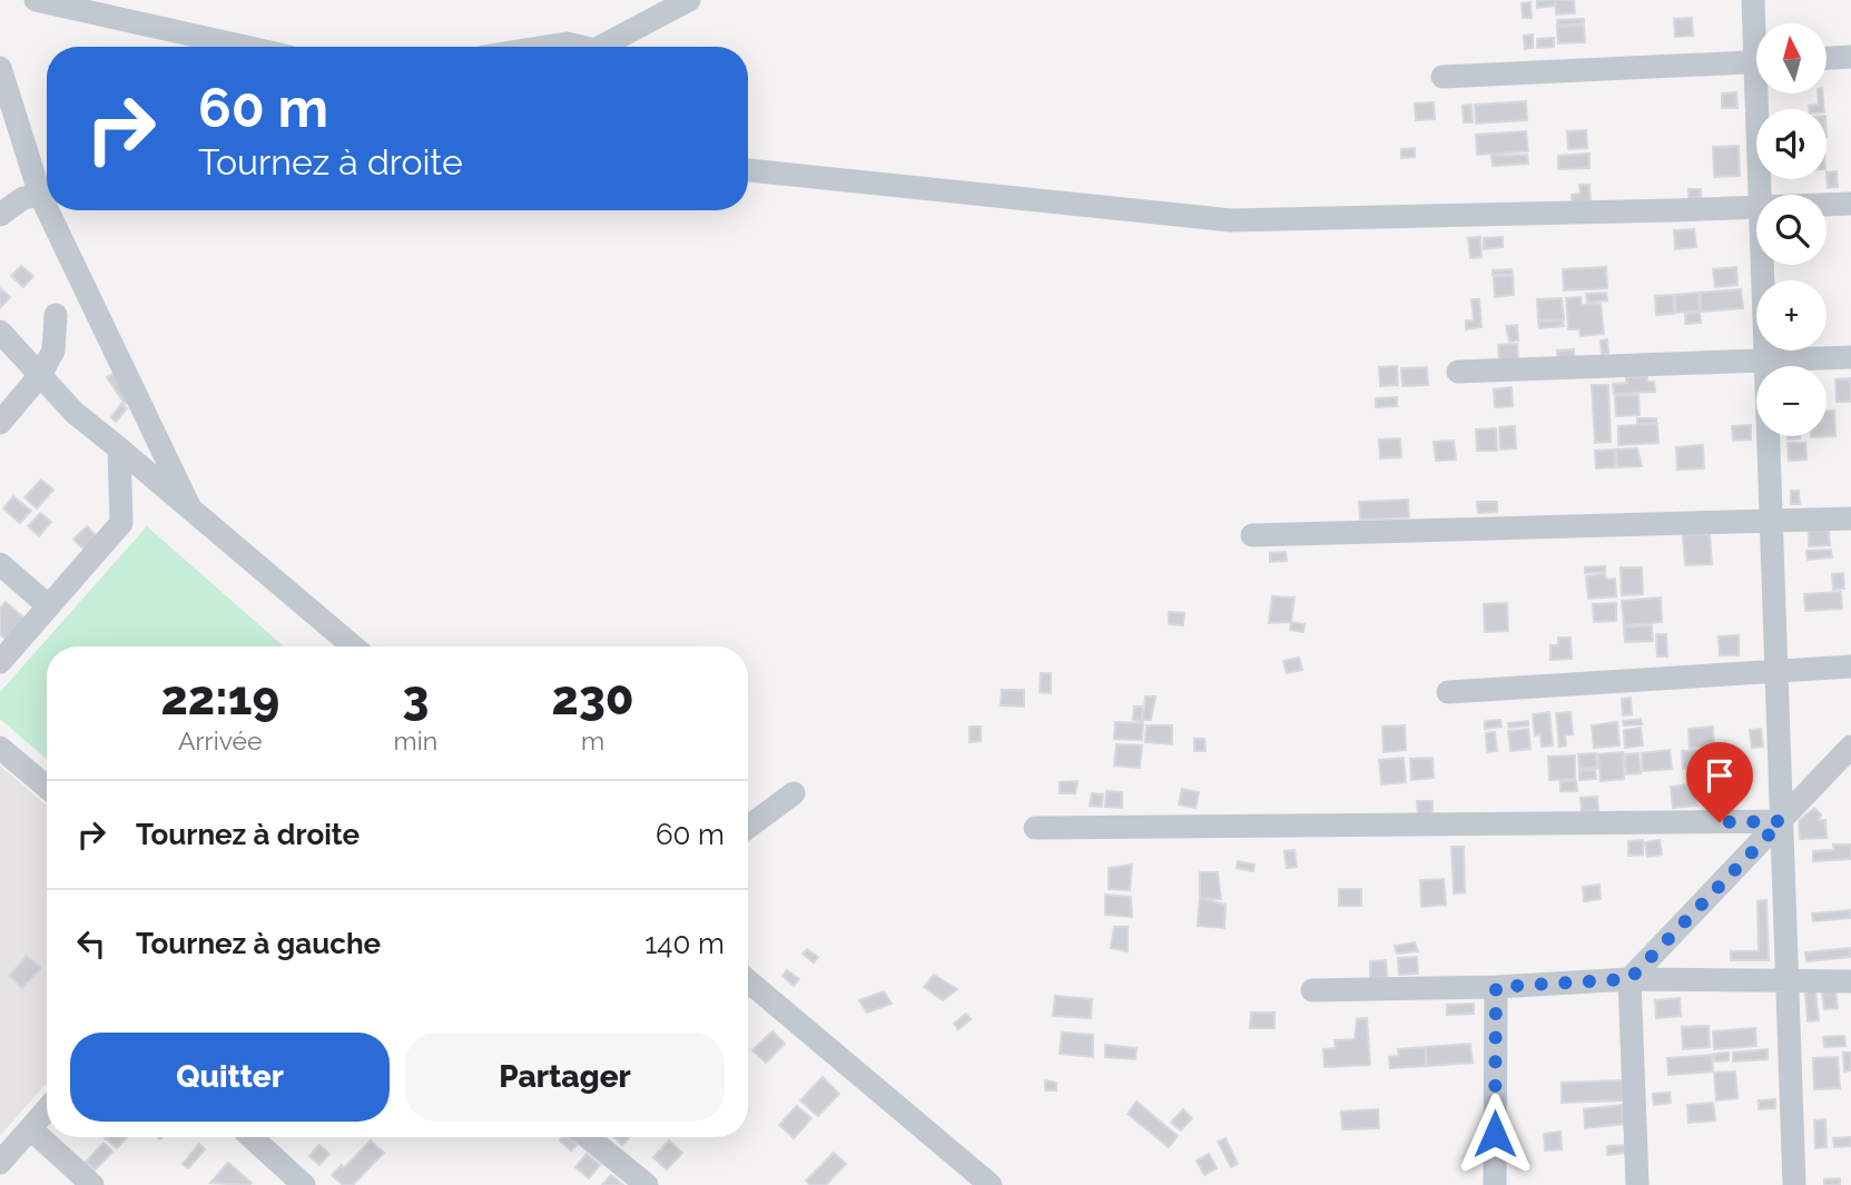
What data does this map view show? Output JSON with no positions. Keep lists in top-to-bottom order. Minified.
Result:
{"north":"top","page":{"map_buttons":["+","−"],"turn":["60 m","Tournez à droite"],"eta":["22:19","Arrivée","3","min","230","m"],"list":[{"name":"Tournez à droite","value":"60 m"},{"name":"Tournez à gauche","value":"140 m"}],"buttons":["Quitter","Partager"]}}
